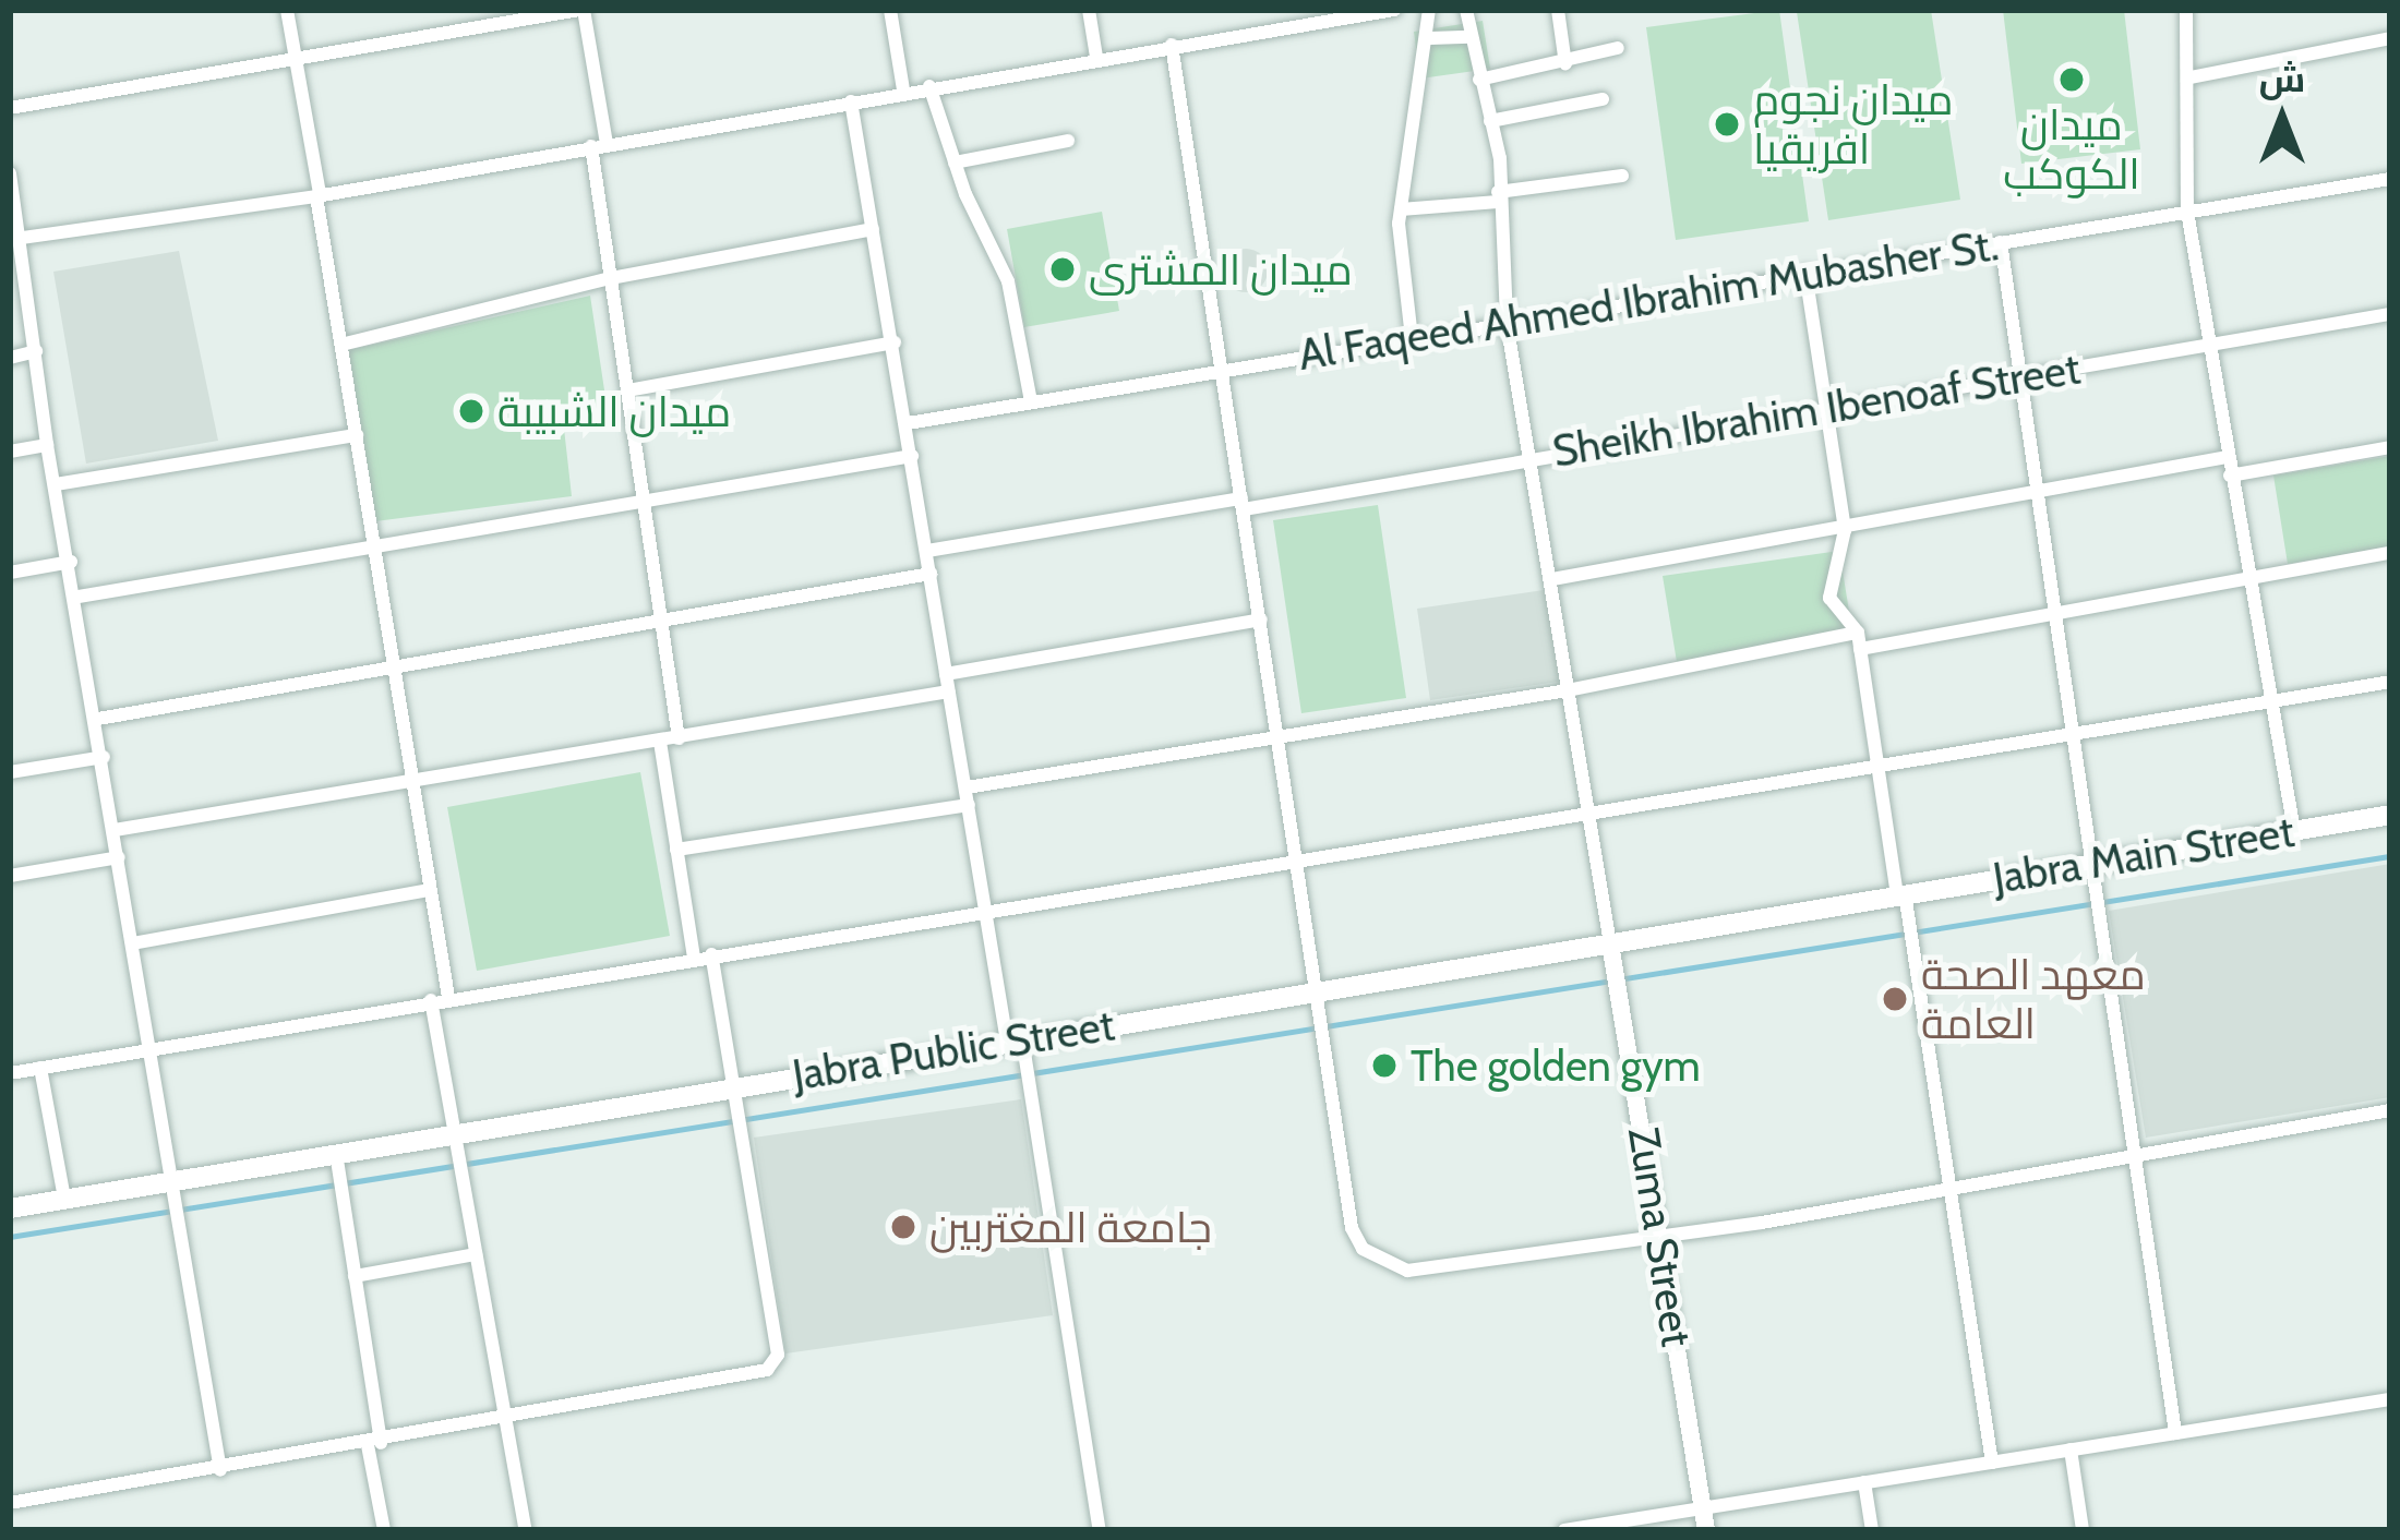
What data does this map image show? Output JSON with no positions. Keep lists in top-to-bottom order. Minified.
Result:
{"streets":{"main road":["Jabra Main Street","Jabra Public Street"],"street":["Al Faqeed Ahmed Ibrahim Mubasher St.","Sheikh Ibrahim Ibenoaf Street","Zuma Street"]},"crossings":[["Jabra Main Street","Jabra Public Street"],["Jabra Public Street","Zuma Street"]],"places":["ميدان الكوكب","ميدان نجوم افريقيا","ميدان المشترى","ميدان الشبيبة","معهد الصحة العامة","The golden gym","جامعة المغتربين"],"north":"top"}
